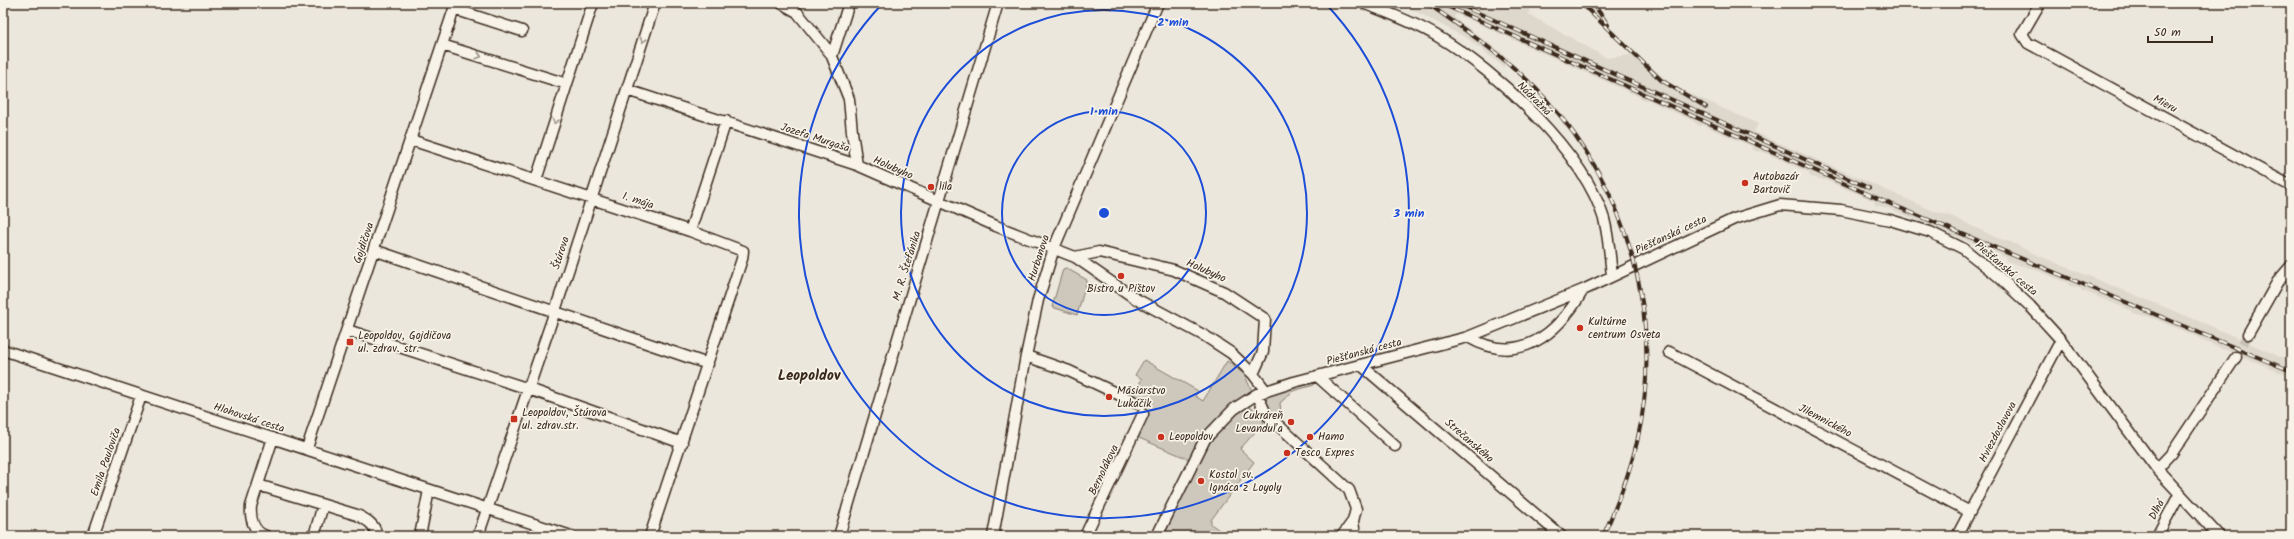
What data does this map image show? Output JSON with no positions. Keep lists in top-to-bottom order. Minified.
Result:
{"streets":{"street":["Nádražná","Mieru","Jozefa Murgaša","Holubyho","1. mája","Piešťanská cesta","Gojdičova","Štúrova","Hurbanova","M. R. Štefánika","Hlohovská cesta","Jilemnického","Hviezdoslavova","Strečanského","Emila Pauloviča","Bernolákova","Dlhá"]},"crossings":[["Nádražná","Piešťanská cesta"],["Jozefa Murgaša","Holubyho"],["Jozefa Murgaša","Štúrova"],["Holubyho","Piešťanská cesta"],["Holubyho","Hurbanova"],["Holubyho","M. R. Štefánika"],["1. mája","Gojdičova"],["1. mája","Štúrova"],["Piešťanská cesta","Hviezdoslavova"],["Piešťanská cesta","Strečanského"],["Piešťanská cesta","Dlhá"],["Gojdičova","Hlohovská cesta"],["Štúrova","Hlohovská cesta"],["Hurbanova","Bernolákova"],["Hlohovská cesta","Emila Pauloviča"],["Jilemnického","Hviezdoslavova"]],"districts":["Leopoldov"],"places":{"other":["Autobazár Bartovič","lila","Bistro u Pištov","Kultúrne centrum Osveta","Mäsiarstvo Lukáčik","Cukráreň Levanduľa","Leopoldov","Hamo","Tesco Expres","Kostol sv. Ignáca z Loyoly"],"transit":["Leopoldov, Gojdičova ul. zdrav. str.","Leopoldov, Štúrova ul. zdrav.str."]},"scale_bar":"50 m","rings":["2 min","1 min","3 min"]}
